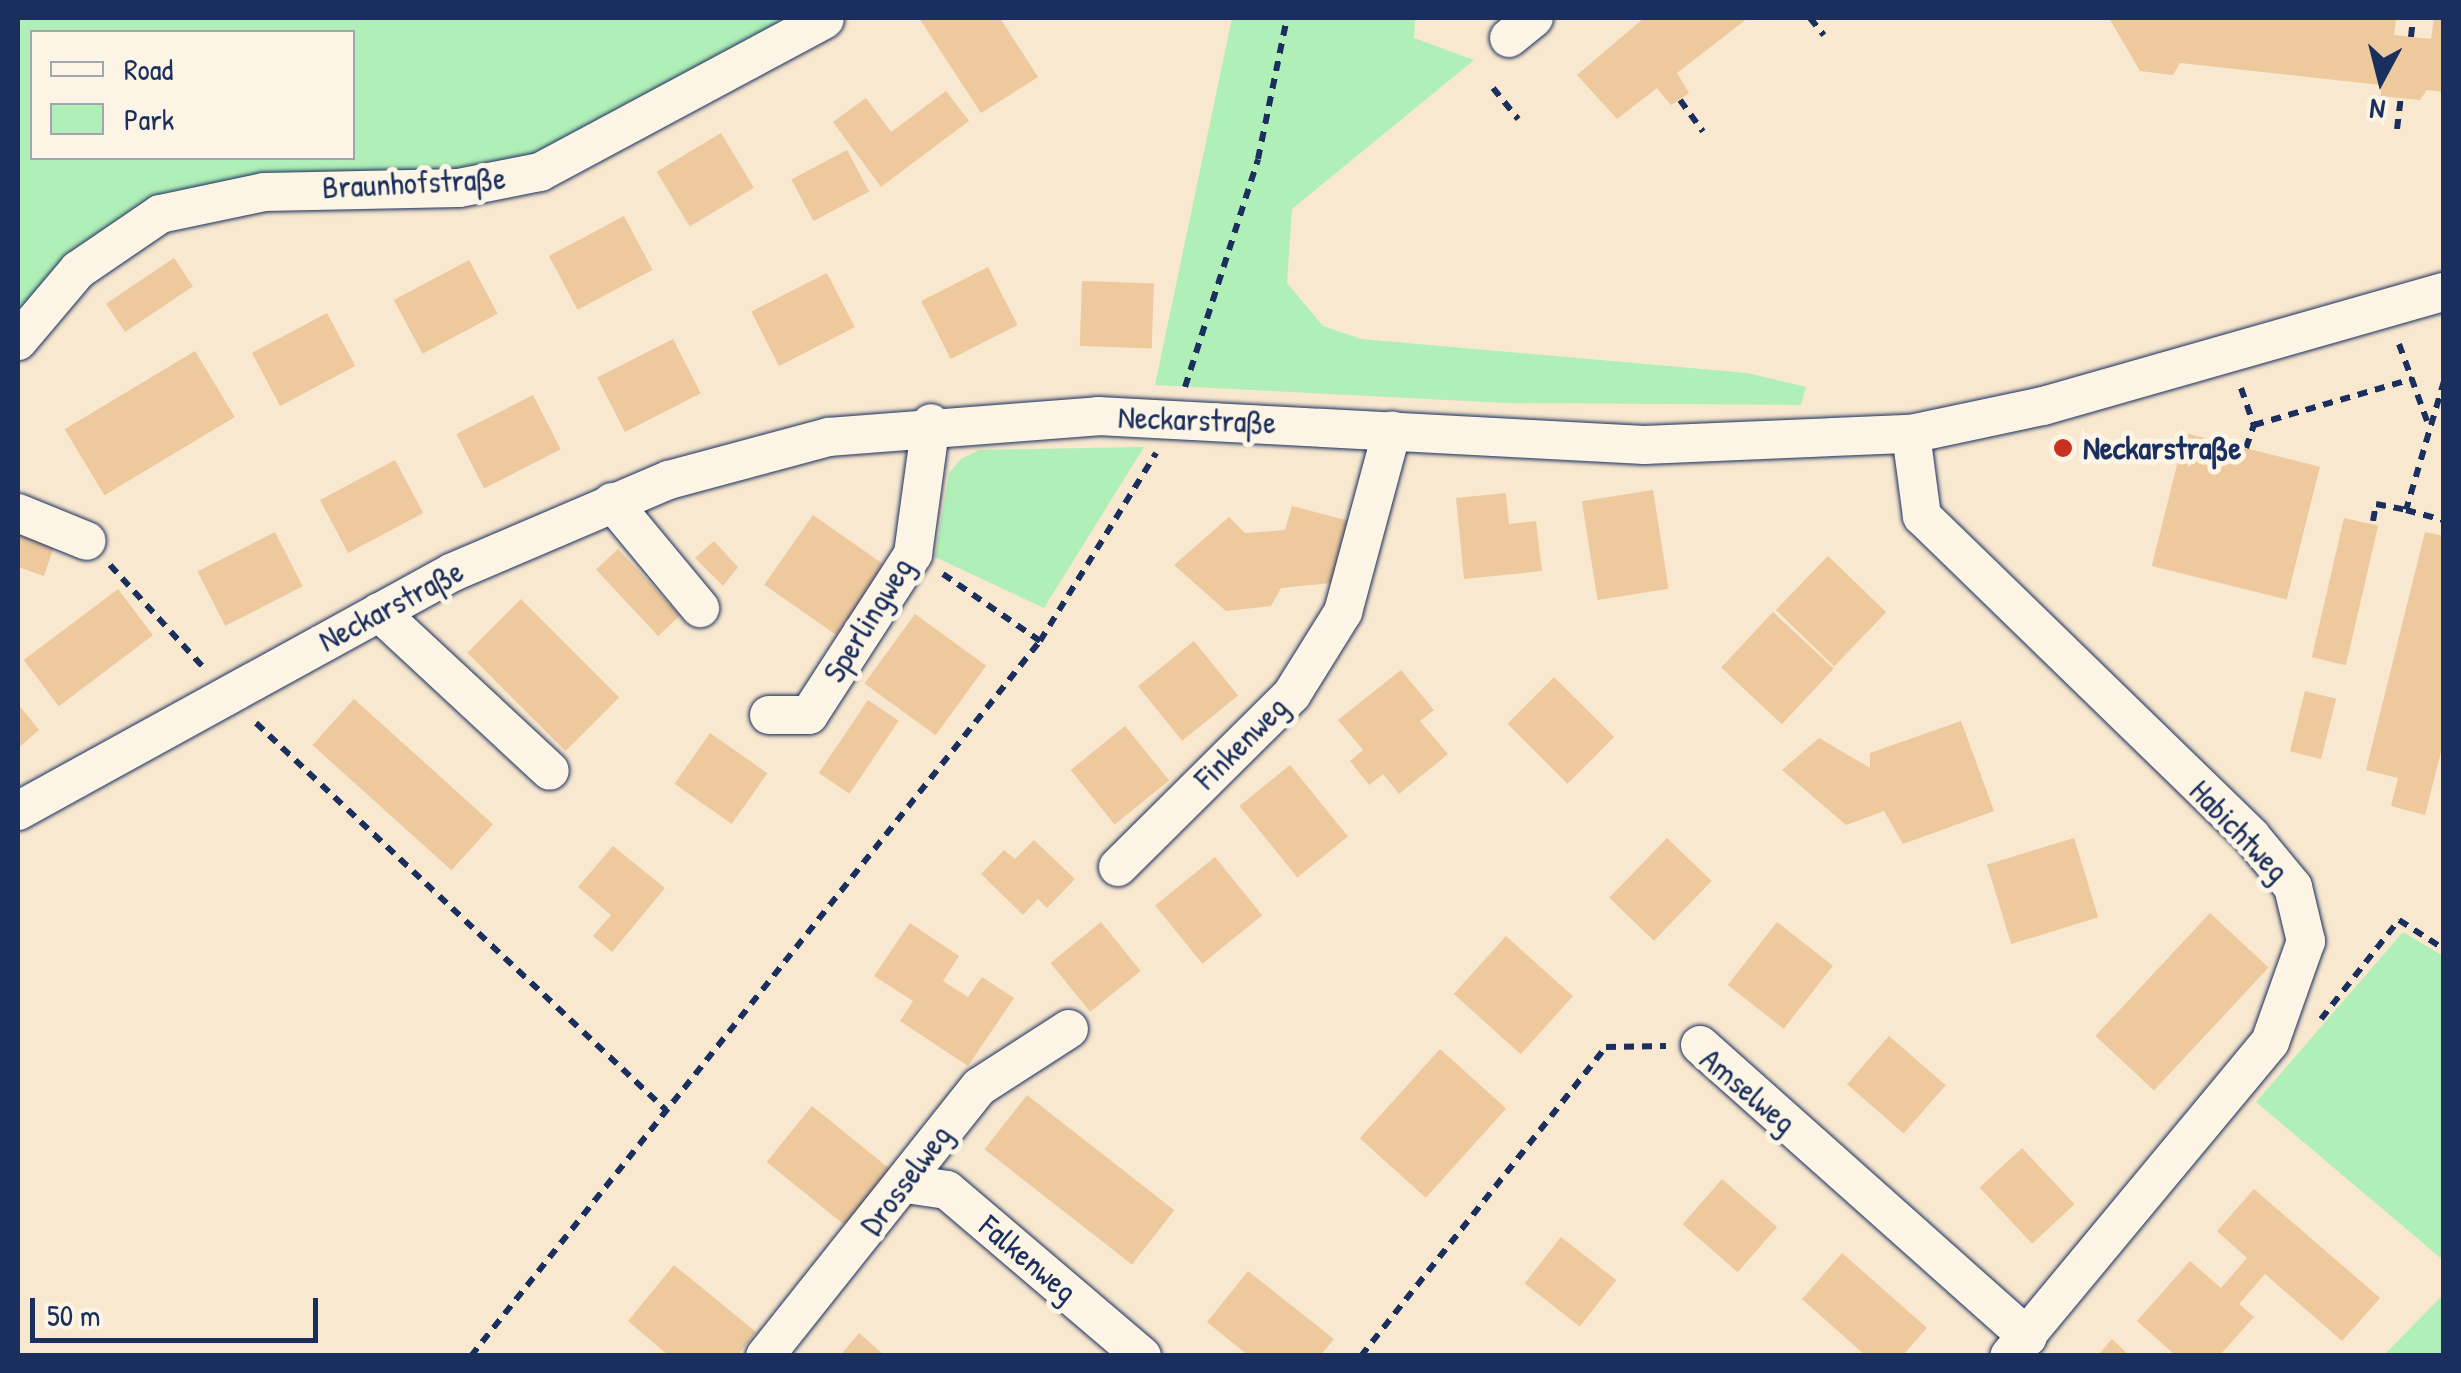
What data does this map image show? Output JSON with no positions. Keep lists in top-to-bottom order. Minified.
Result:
{"streets":{"street":["Braunhofstraße","Neckarstraße","Sperlingweg","Finkenweg","Habichtweg","Amselweg","Drosselweg","Falkenweg"]},"crossings":[["Neckarstraße","Sperlingweg"],["Neckarstraße","Finkenweg"],["Neckarstraße","Habichtweg"],["Habichtweg","Amselweg"],["Drosselweg","Falkenweg"]],"places":["Neckarstraße"],"legend":["Road","Park"],"scale_bar":"50 m","north":"bottom"}
